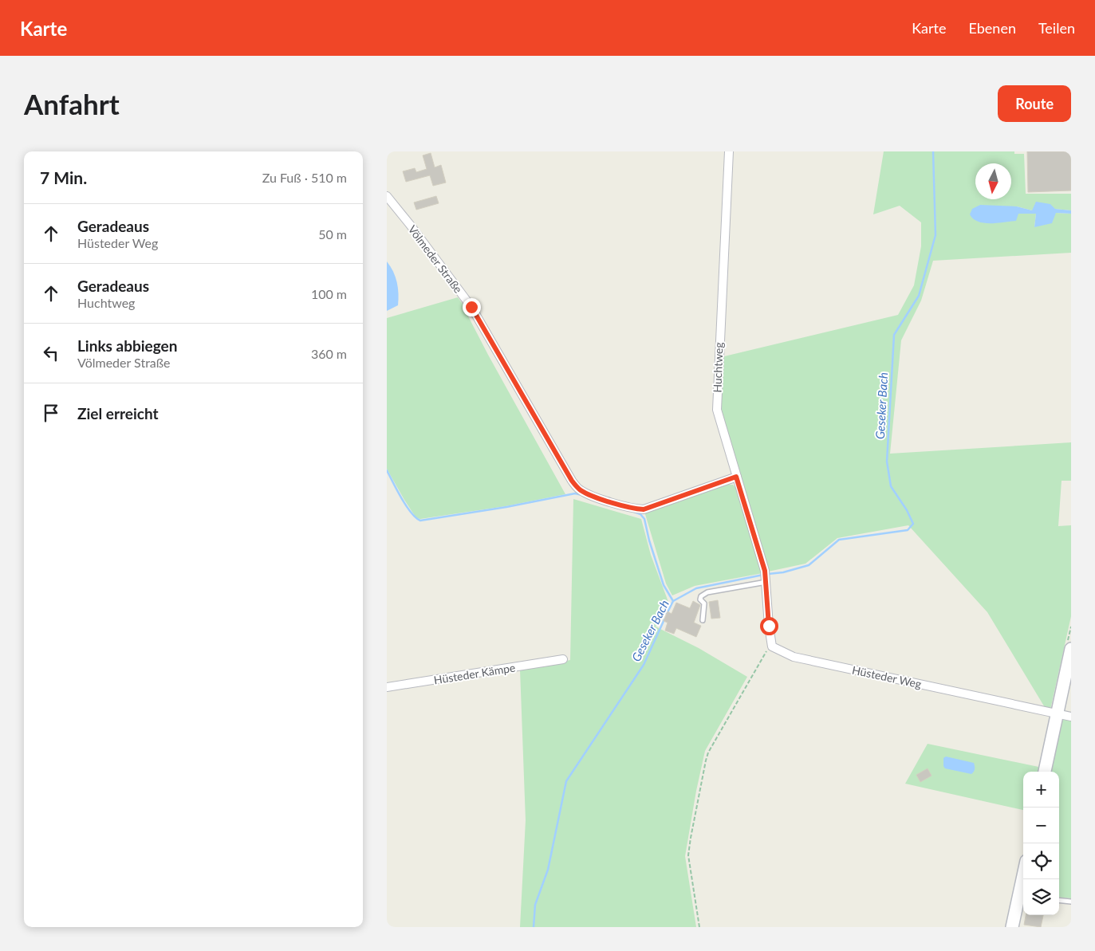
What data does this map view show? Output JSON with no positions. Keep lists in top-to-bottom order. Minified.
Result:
{"streets":{"street":["Völmeder Straße","Huchtweg","Hüsteder Kämpe","Hüsteder Weg"]},"crossings":[["Völmeder Straße","Huchtweg"]],"water":["Geseker Bach"],"north":"bottom","page":{"header":"Karte","nav":["Karte","Ebenen","Teilen"],"buttons":"Route","title":"Anfahrt","heading":["7 Min.","Zu Fuß · 510 m"],"list":[["Geradeaus","Hüsteder Weg","50 m"],["Geradeaus","Huchtweg","100 m"],["Links abbiegen","Völmeder Straße","360 m"],"Ziel erreicht"],"map_buttons":["+","−"]}}
